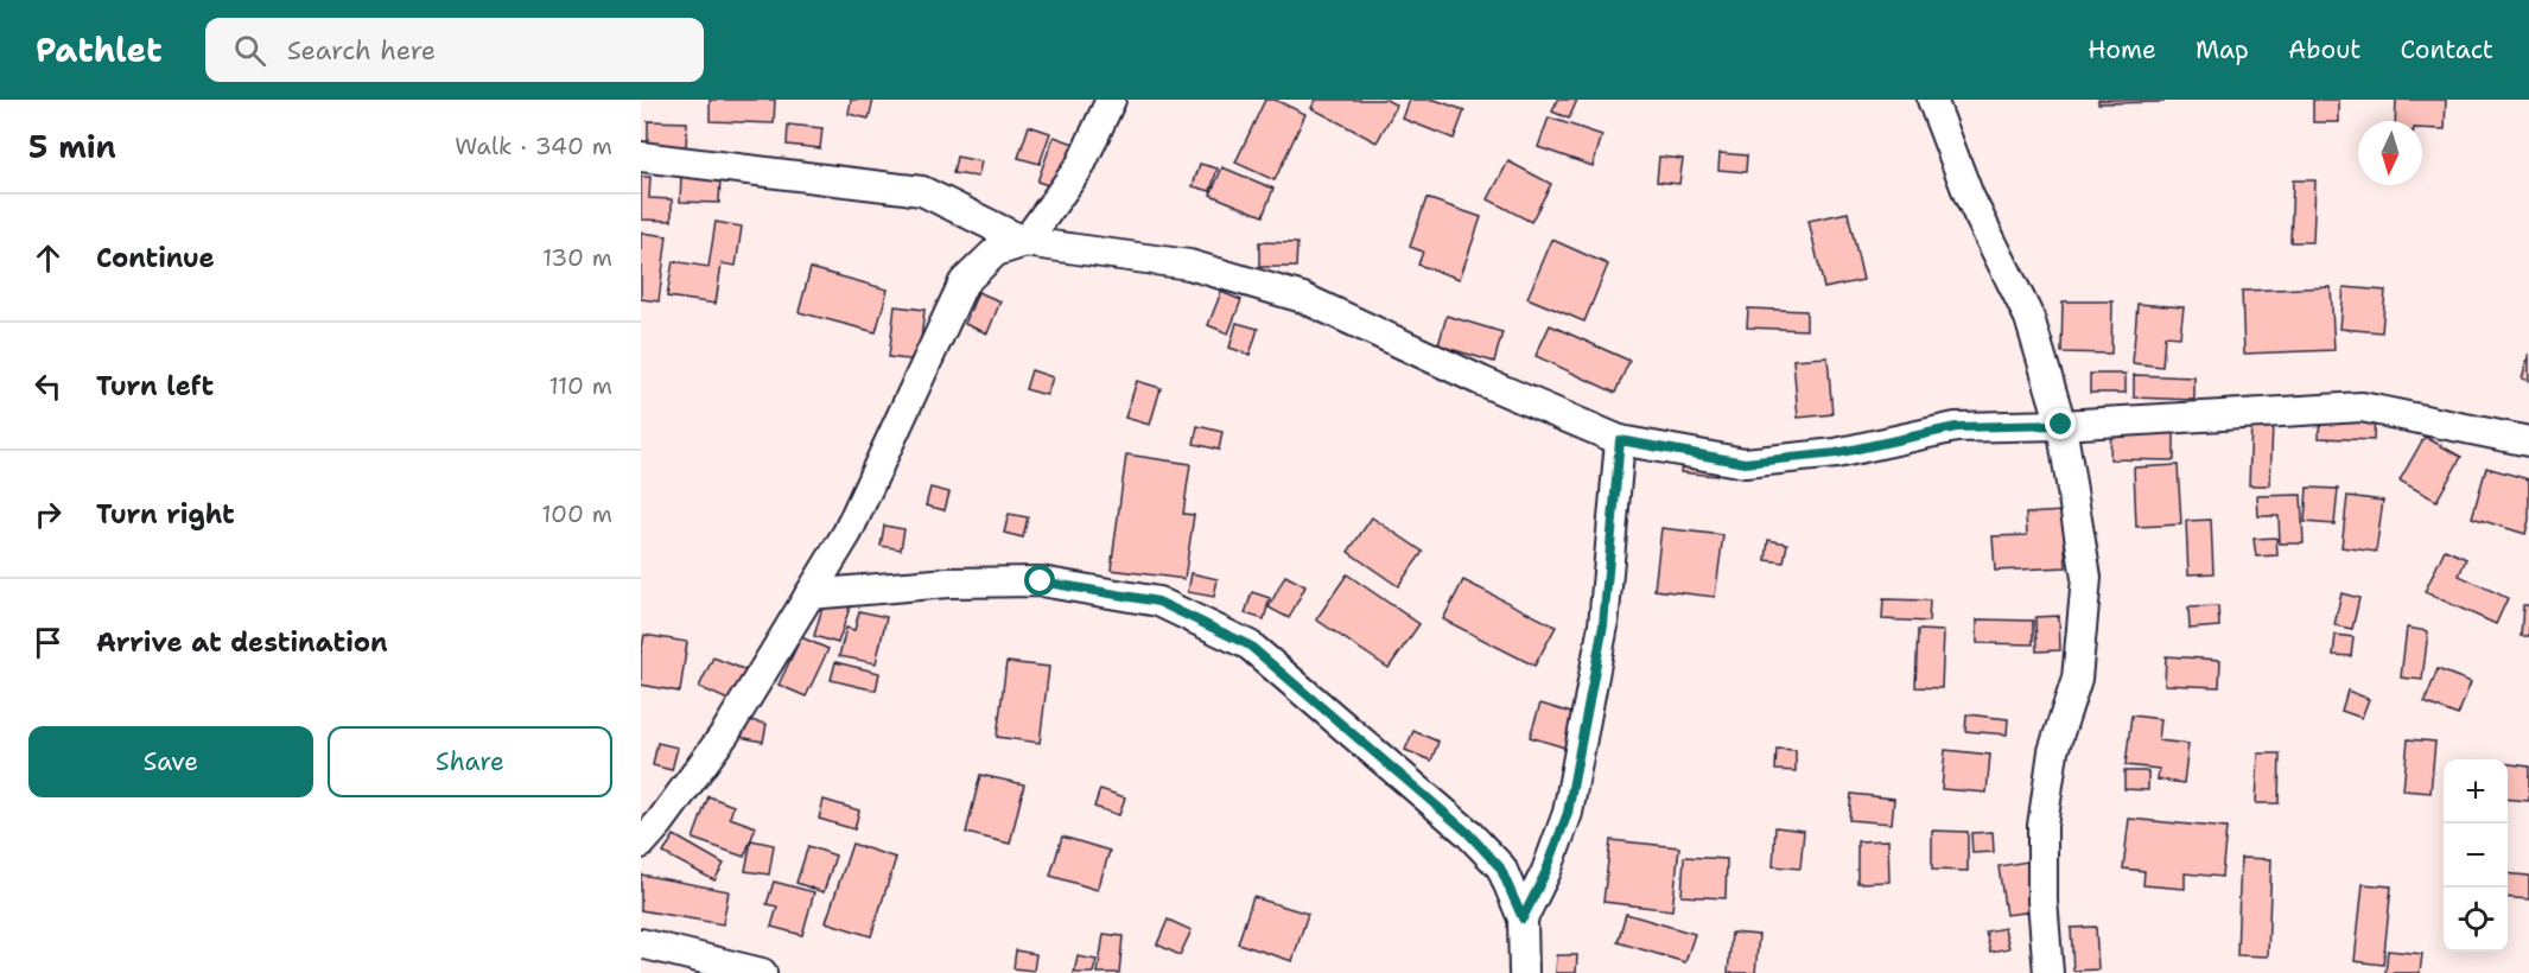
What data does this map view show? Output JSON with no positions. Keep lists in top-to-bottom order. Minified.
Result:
{"north":"bottom","page":{"header":"Pathlet","search":"Search here","nav":["Home","Map","About","Contact"],"heading":["5 min","Walk · 340 m"],"list":[["Continue","130 m"],["Turn left","110 m"],["Turn right","100 m"],"Arrive at destination"],"buttons":["Save","Share"],"map_buttons":["+","−"]}}
